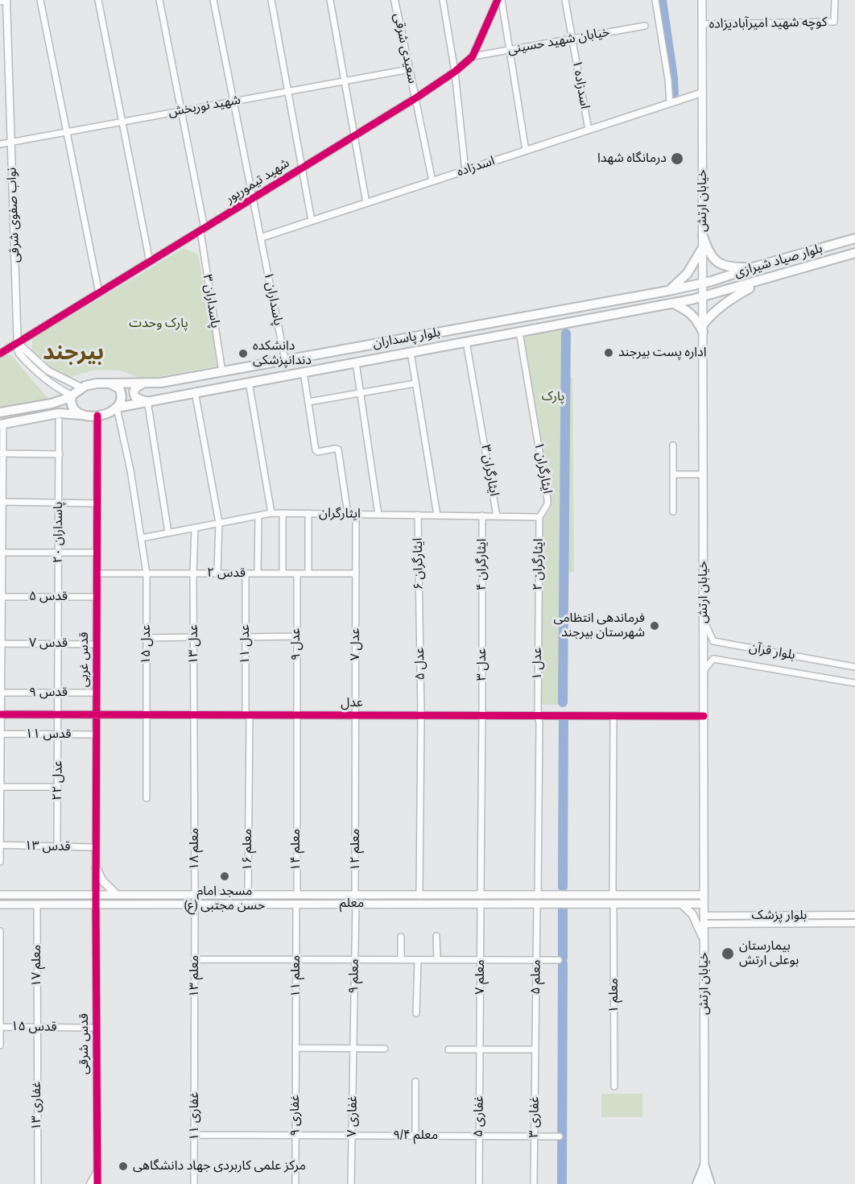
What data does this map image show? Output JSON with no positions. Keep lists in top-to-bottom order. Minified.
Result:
{"streets":{"main road":["خیابان ارتش","بلوار صیاد شیرازی","بلوار پاسداران","معلم"],"street":["کوچه شهید امیرآبادیزاده","خیابان شهید حسینی","سعیدی شرقی","اسدزاده ۱","شهید نوربخش","اسدزاده","شهید تیمورپور","نواب صفوی شرقی","پاسداران ۱","پاسداران ۳","ایثارگران ۱","ایثارگران ۳","ایثارگران","پاسداران ۲۰","ایثارگران ۶","ایثارگران ۴","ایثارگران ۲","قدس ۲","قدس ۵","قدس ۷","عدل ۱۵","عدل ۱۳","عدل ۱۱","عدل ۹","عدل ۷","بلوار قرآن","قدس غربی","عدل ۵","عدل ۱","عدل ۳","قدس ۹","عدل","قدس ۱۱","عدل ۲۲","قدس ۱۳","معلم ۱۸","معلم ۱۶‌","معلم ۱۴","معلم ۱۲","بلوار پزشک","معلم ۱۷","معلم ۱۳","معلم ۱۱","معلم ۹","معلم ۷","معلم ۵","معلم ۱","قدس ۱۵","قدس شرقی","غفاری ۱۳","غفاری ۹","غفاری ۱۱","غفاری ۷","غفاری ۵","غفاری ۳","معلم ۹/۴"]},"crossings":[["کوچه شهید امیرآبادیزاده","خیابان ارتش"],["خیابان شهید حسینی","اسدزاده ۱"],["خیابان شهید حسینی","شهید تیمورپور"],["سعیدی شرقی","شهید نوربخش"],["سعیدی شرقی","اسدزاده"],["سعیدی شرقی","شهید تیمورپور"],["اسدزاده ۱","اسدزاده"],["شهید نوربخش","نواب صفوی شرقی"],["شهید نوربخش","پاسداران ۱"],["شهید نوربخش","پاسداران ۳"],["اسدزاده","خیابان ارتش"],["اسدزاده","پاسداران ۱"],["شهید تیمورپور","نواب صفوی شرقی"],["شهید تیمورپور","پاسداران ۱"],["شهید تیمورپور","پاسداران ۳"],["خیابان ارتش","بلوار صیاد شیرازی"],["خیابان ارتش","بلوار پاسداران"],["خیابان ارتش","بلوار قرآن"],["خیابان ارتش","عدل"],["خیابان ارتش","معلم"],["خیابان ارتش","بلوار پزشک"],["بلوار صیاد شیرازی","بلوار پاسداران"],["پاسداران ۱","بلوار پاسداران"],["پاسداران ۳","بلوار پاسداران"],["بلوار پاسداران","ایثارگران ۱"],["بلوار پاسداران","ایثارگران ۳"],["بلوار پاسداران","عدل ۱۵"],["بلوار پاسداران","قدس غربی"],["ایثارگران ۱","ایثارگران"],["ایثارگران ۱","ایثارگران ۲"],["ایثارگران ۳","ایثارگران"],["ایثارگران","ایثارگران ۶"],["ایثارگران","ایثارگران ۴"],["ایثارگران","ایثارگران ۲"],["ایثارگران","عدل ۱۵"],["ایثارگران","عدل ۱۳"],["ایثارگران","عدل ۷"],["پاسداران ۲۰","قدس ۵"],["پاسداران ۲۰","قدس ۷"],["پاسداران ۲۰","قدس ۹"],["پاسداران ۲۰","عدل ۲۲"],["ایثارگران ۶","عدل ۵"],["ایثارگران ۴","عدل ۳"],["ایثارگران ۲","عدل ۱"],["قدس ۲","عدل ۱۵"],["قدس ۲","عدل ۱۳"],["قدس ۲","عدل ۱۱"],["قدس ۲","عدل ۹"],["قدس ۲","عدل ۷"],["قدس ۲","قدس غربی"],["قدس ۵","قدس غربی"],["قدس ۷","قدس غربی"],["عدل ۱۵","قدس غربی"],["عدل ۱۵","عدل"],["عدل ۱۳","عدل"],["عدل ۱۳","معلم ۱۸"],["عدل ۱۱","عدل"],["عدل ۱۱","معلم ۱۶‌"],["عدل ۹","عدل"],["عدل ۹","معلم ۱۴"],["عدل ۷","عدل"],["عدل ۷","معلم ۱۲"],["قدس غربی","قدس ۹"],["قدس غربی","عدل"],["قدس غربی","قدس ۱۱"],["قدس غربی","قدس ۱۳"],["قدس غربی","معلم"],["قدس غربی","قدس شرقی"],["عدل ۵","عدل"],["عدل ۵","معلم"],["عدل ۱","عدل"],["عدل ۱","معلم"],["عدل ۳","عدل"],["عدل ۳","معلم ۷"],["قدس ۹","عدل ۲۲"],["عدل","عدل ۲۲"],["عدل","معلم ۱"],["قدس ۱۱","عدل ۲۲"],["عدل ۲۲","قدس ۱۳"],["معلم ۱۸","معلم"],["معلم ۱۶‌","معلم"],["معلم ۱۴","معلم"],["معلم ۱۲","معلم"],["معلم","معلم ۱۷"],["معلم","معلم ۱۳"],["معلم","معلم ۱۱"],["معلم","معلم ۹"],["معلم","معلم ۷"],["معلم","معلم ۵"],["معلم","معلم ۱"],["معلم","قدس شرقی"],["معلم ۱۷","قدس ۱۵"],["معلم ۱۷","غفاری ۱۳"],["معلم ۱۳","غفاری ۱۱"],["معلم ۱۱","غفاری ۹"],["معلم ۹","غفاری ۷"],["معلم ۷","غفاری ۵"],["معلم ۵","غفاری ۳"],["قدس ۱۵","قدس شرقی"],["قدس ۱۵","غفاری ۱۳"],["غفاری ۹","معلم ۹/۴"],["غفاری ۱۱","معلم ۹/۴"],["غفاری ۷","معلم ۹/۴"],["غفاری ۵","معلم ۹/۴"],["غفاری ۳","معلم ۹/۴"]],"districts":["بیرجند"],"parks":["پارک وحدت","پارک"],"places":["درمانگاه شهدا","اداره پست بیرجند","دانشکده دندانپزشکی","فرماندهی انتظامی شهرستان بیرجند","مسجد امام حسن مجتبی (ع)","بیمارستان بوعلی ارتش","مرکز علمی کاربردی جهاد دانشگاهی"]}
